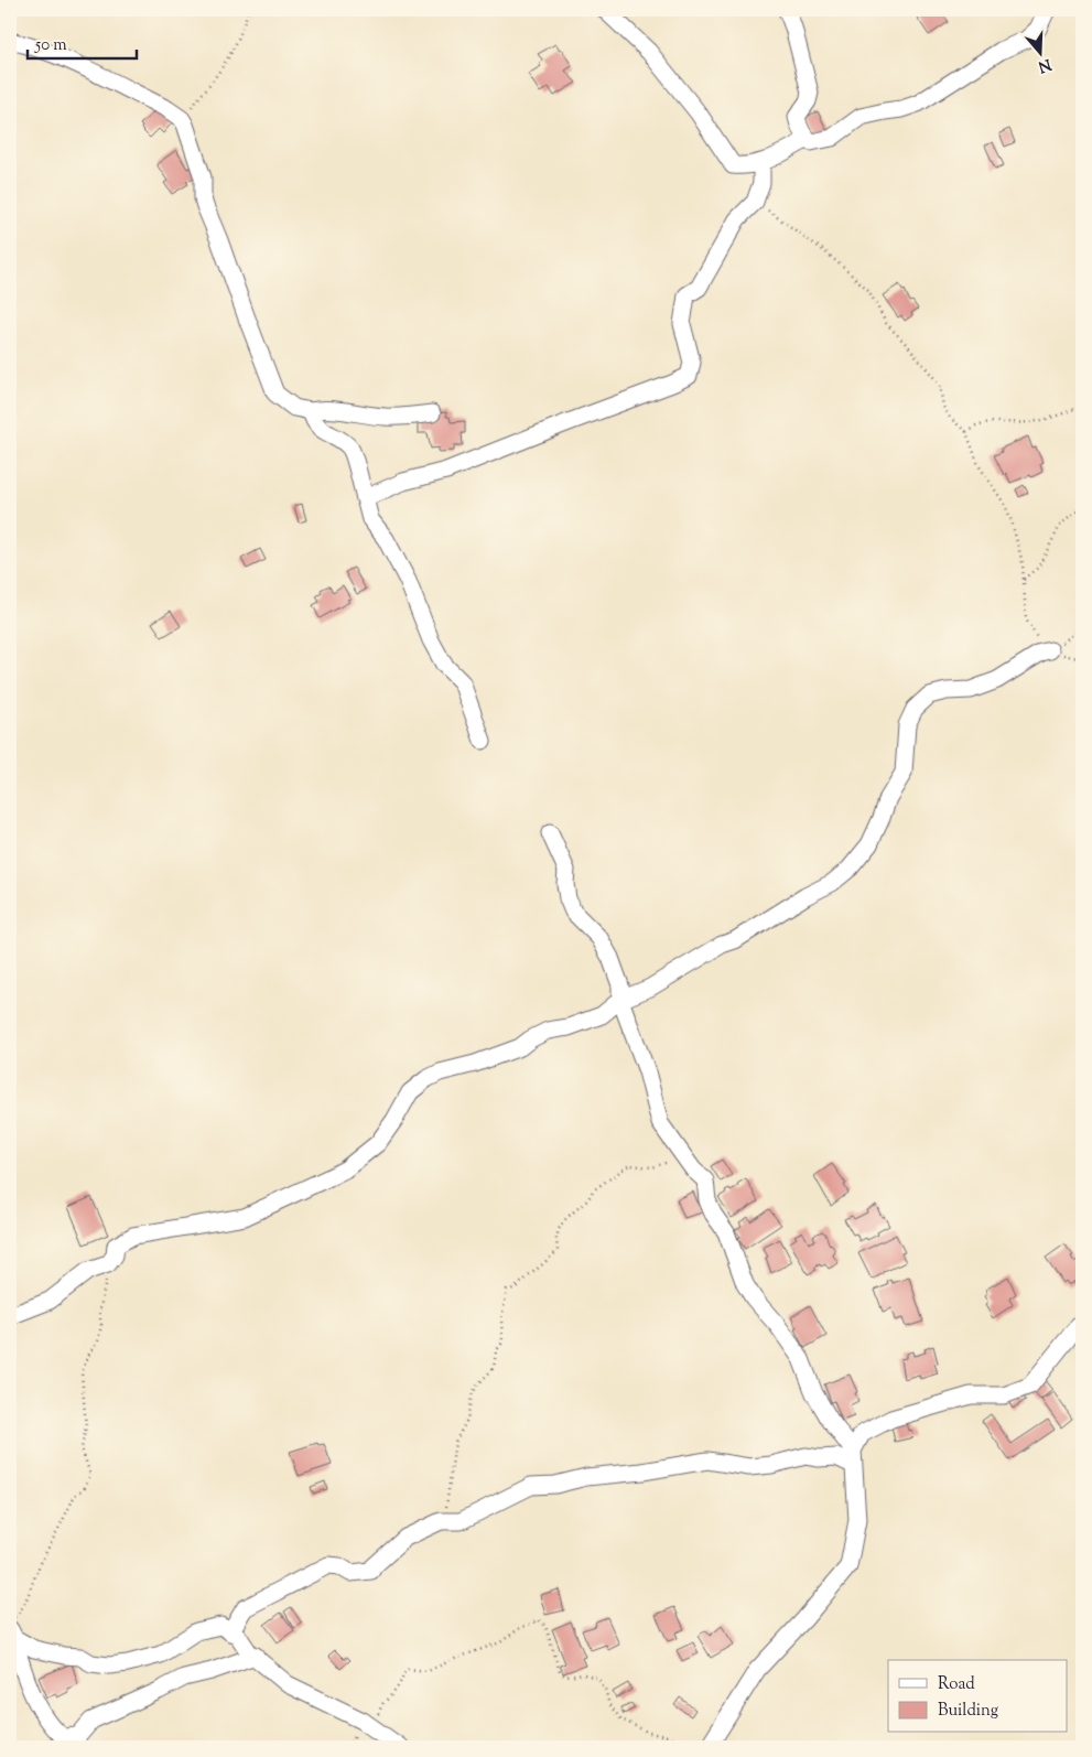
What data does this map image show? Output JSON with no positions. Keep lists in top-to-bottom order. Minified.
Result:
{"legend":["Road","Building"],"scale_bar":"50 m","north":"bottom"}
